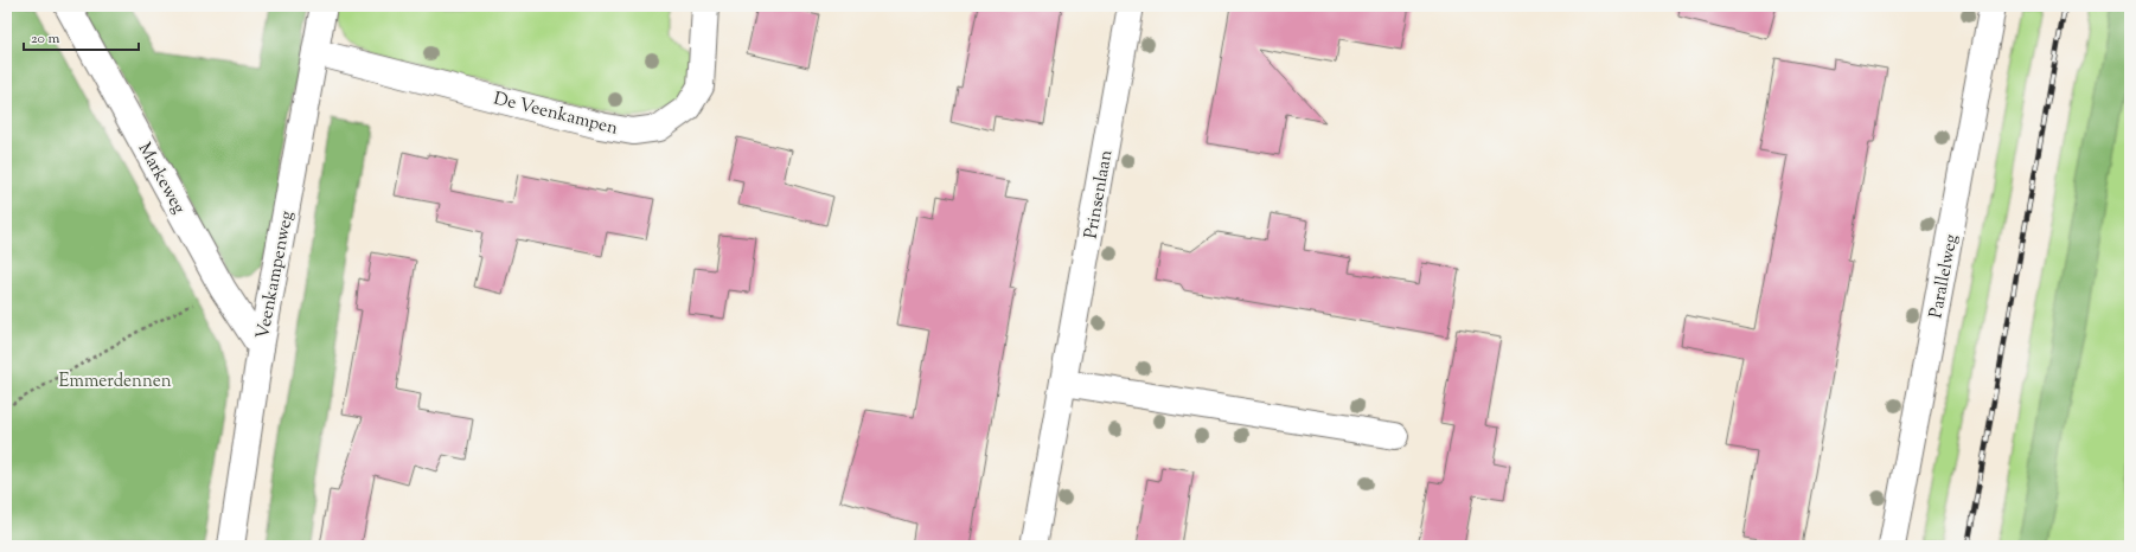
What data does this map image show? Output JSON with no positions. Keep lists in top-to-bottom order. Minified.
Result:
{"streets":{"street":["De Veenkampen","Markeweg","Prinsenlaan","Veenkampenweg","Parallelweg"]},"crossings":[["De Veenkampen","Veenkampenweg"],["Markeweg","Veenkampenweg"]],"parks":["Emmerdennen"],"scale_bar":"20 m"}
